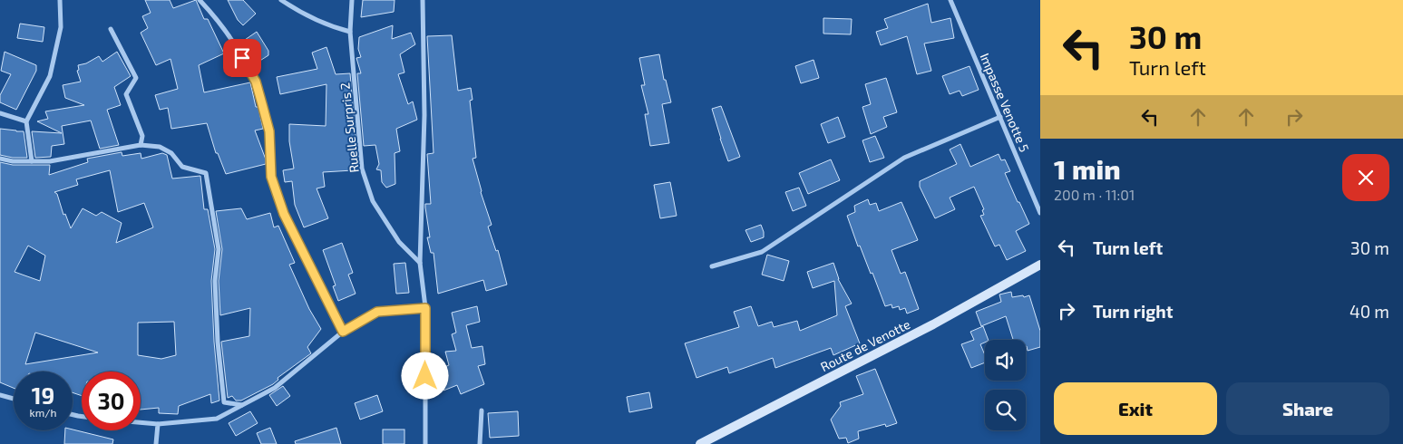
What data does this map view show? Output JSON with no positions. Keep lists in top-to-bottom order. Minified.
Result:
{"streets":{"street":["Impasse Venotte 5","Ruelle Surpris 2","Route de Venotte"]},"page":{"turn":["30 m","Turn left"],"heading":["1 min","200 m · 11:01"],"list":[{"name":"Turn left","value":"30 m"},{"name":"Turn right","value":"40 m"}],"speed":"19 km/h","limit":"30","buttons":["Exit","Share"]}}
